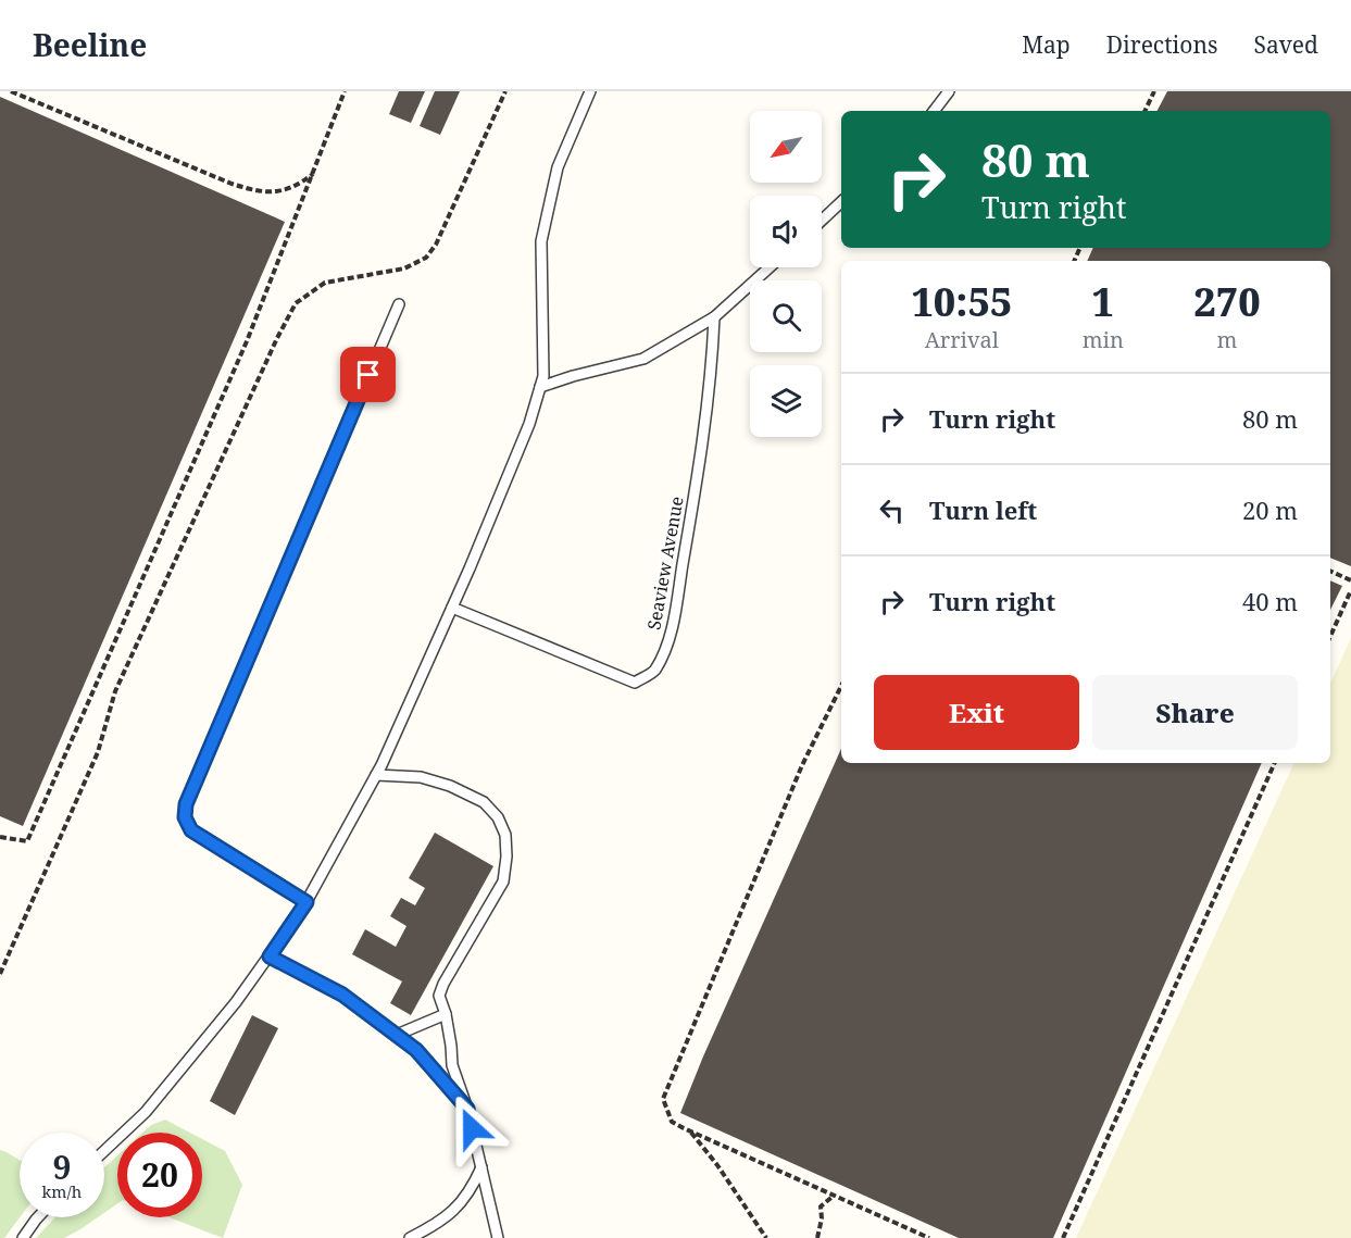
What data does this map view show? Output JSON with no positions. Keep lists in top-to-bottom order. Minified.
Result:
{"streets":{"lane":["Seaview Avenue"]},"north":"bottom left","page":{"header":"Beeline","nav":["Map","Directions","Saved"],"turn":["80 m","Turn right"],"eta":["10:55","Arrival","1","min","270","m"],"list":[{"name":"Turn right","value":"80 m"},{"name":"Turn left","value":"20 m"},{"name":"Turn right","value":"40 m"}],"buttons":["Exit","Share"],"speed":"9 km/h","limit":"20"}}
